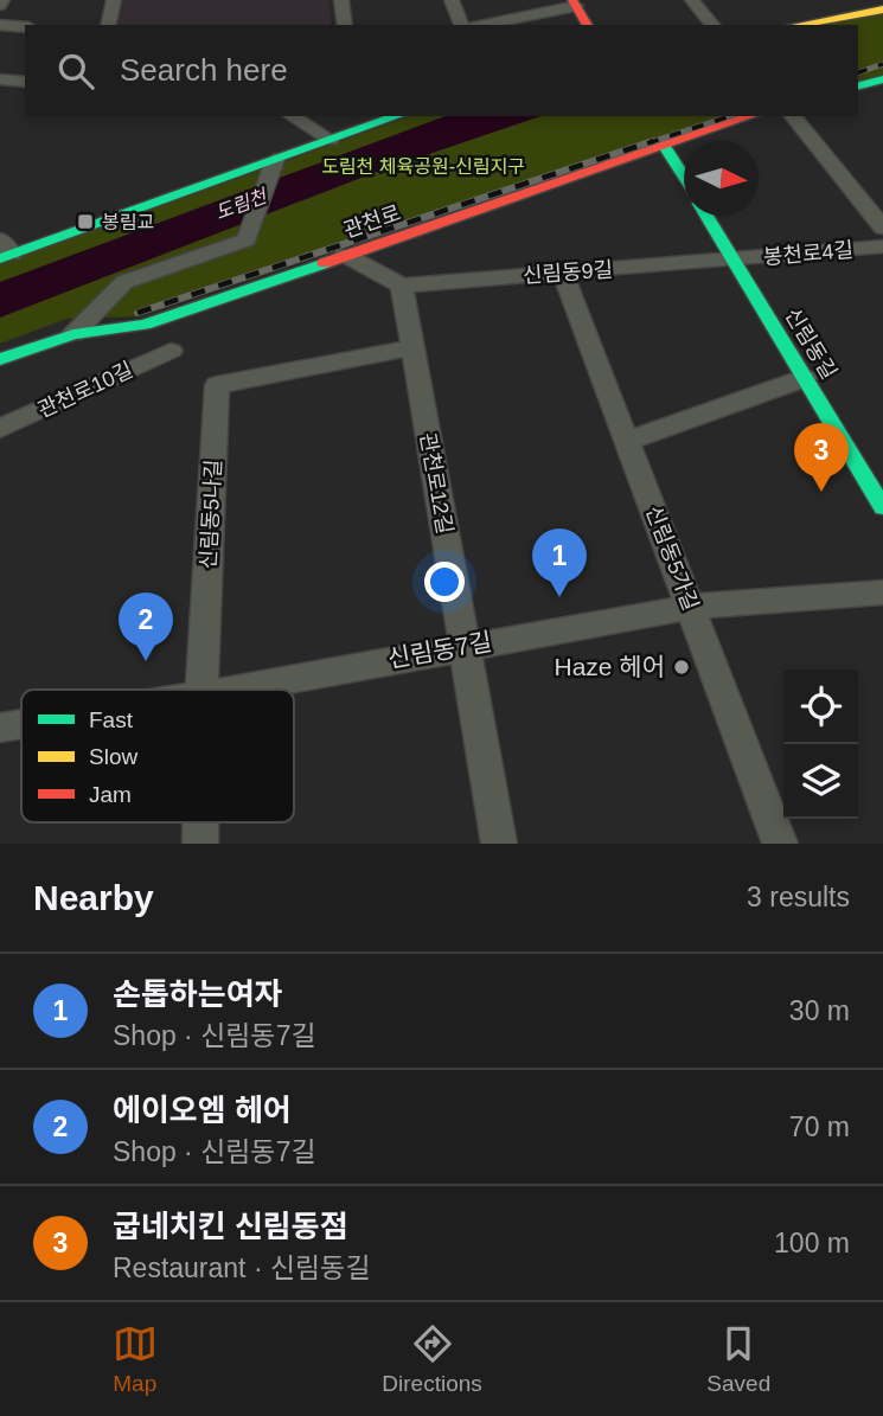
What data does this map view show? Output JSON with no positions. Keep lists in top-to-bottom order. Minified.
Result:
{"streets":{"street":["관천로","봉천로4길","신림동9길","신림동길","관천로10길","관천로12길","신림동5나길","신림동5가길","신림동7길"]},"crossings":[["관천로","신림동길"],["봉천로4길","신림동9길"],["봉천로4길","신림동길"],["신림동9길","신림동길"],["신림동9길","관천로12길"],["신림동9길","신림동5가길"],["관천로12길","신림동5나길"],["관천로12길","신림동7길"],["신림동5가길","신림동7길"]],"water":["도림천"],"parks":["도림천 체육공원-신림지구"],"places":{"transit":["봉림교"],"other":["Haze 헤어"]},"legend":["Fast","Slow","Jam"],"north":"right","page":{"search":"Search here","pins":["3","1","2"],"heading":["Nearby","3 results"],"list":[{"mark":"1","name":"손톱하는여자","note":"Shop · 신림동7길","value":"30 m"},{"mark":"2","name":"에이오엠 헤어","note":"Shop · 신림동7길","value":"70 m"},{"mark":"3","name":"굽네치킨 신림동점","note":"Restaurant · 신림동길","value":"100 m"}],"nav":["Map","Directions","Saved"]}}
